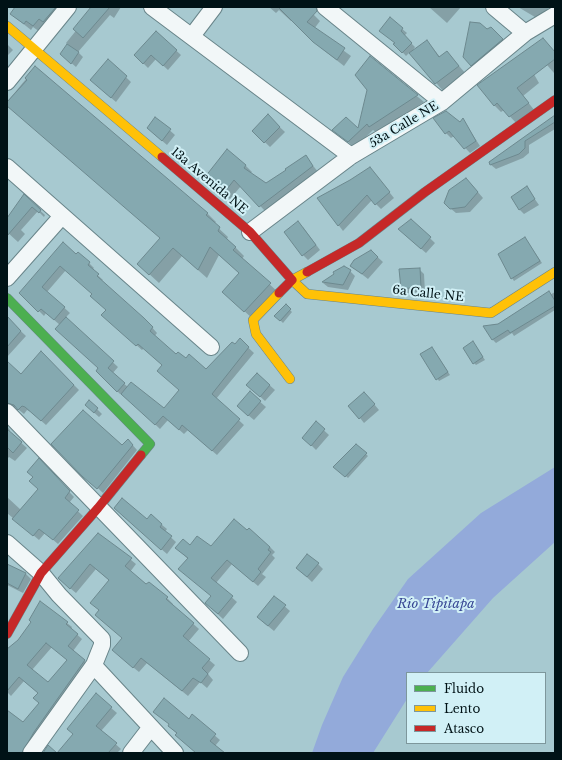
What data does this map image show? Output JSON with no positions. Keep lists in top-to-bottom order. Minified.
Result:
{"streets":{"street":["53a Calle NE","13a Avenida NE","6a Calle NE"]},"crossings":[["53a Calle NE","13a Avenida NE"],["13a Avenida NE","6a Calle NE"]],"water":["Río Tipitapa"],"legend":["Fluido","Lento","Atasco"]}
